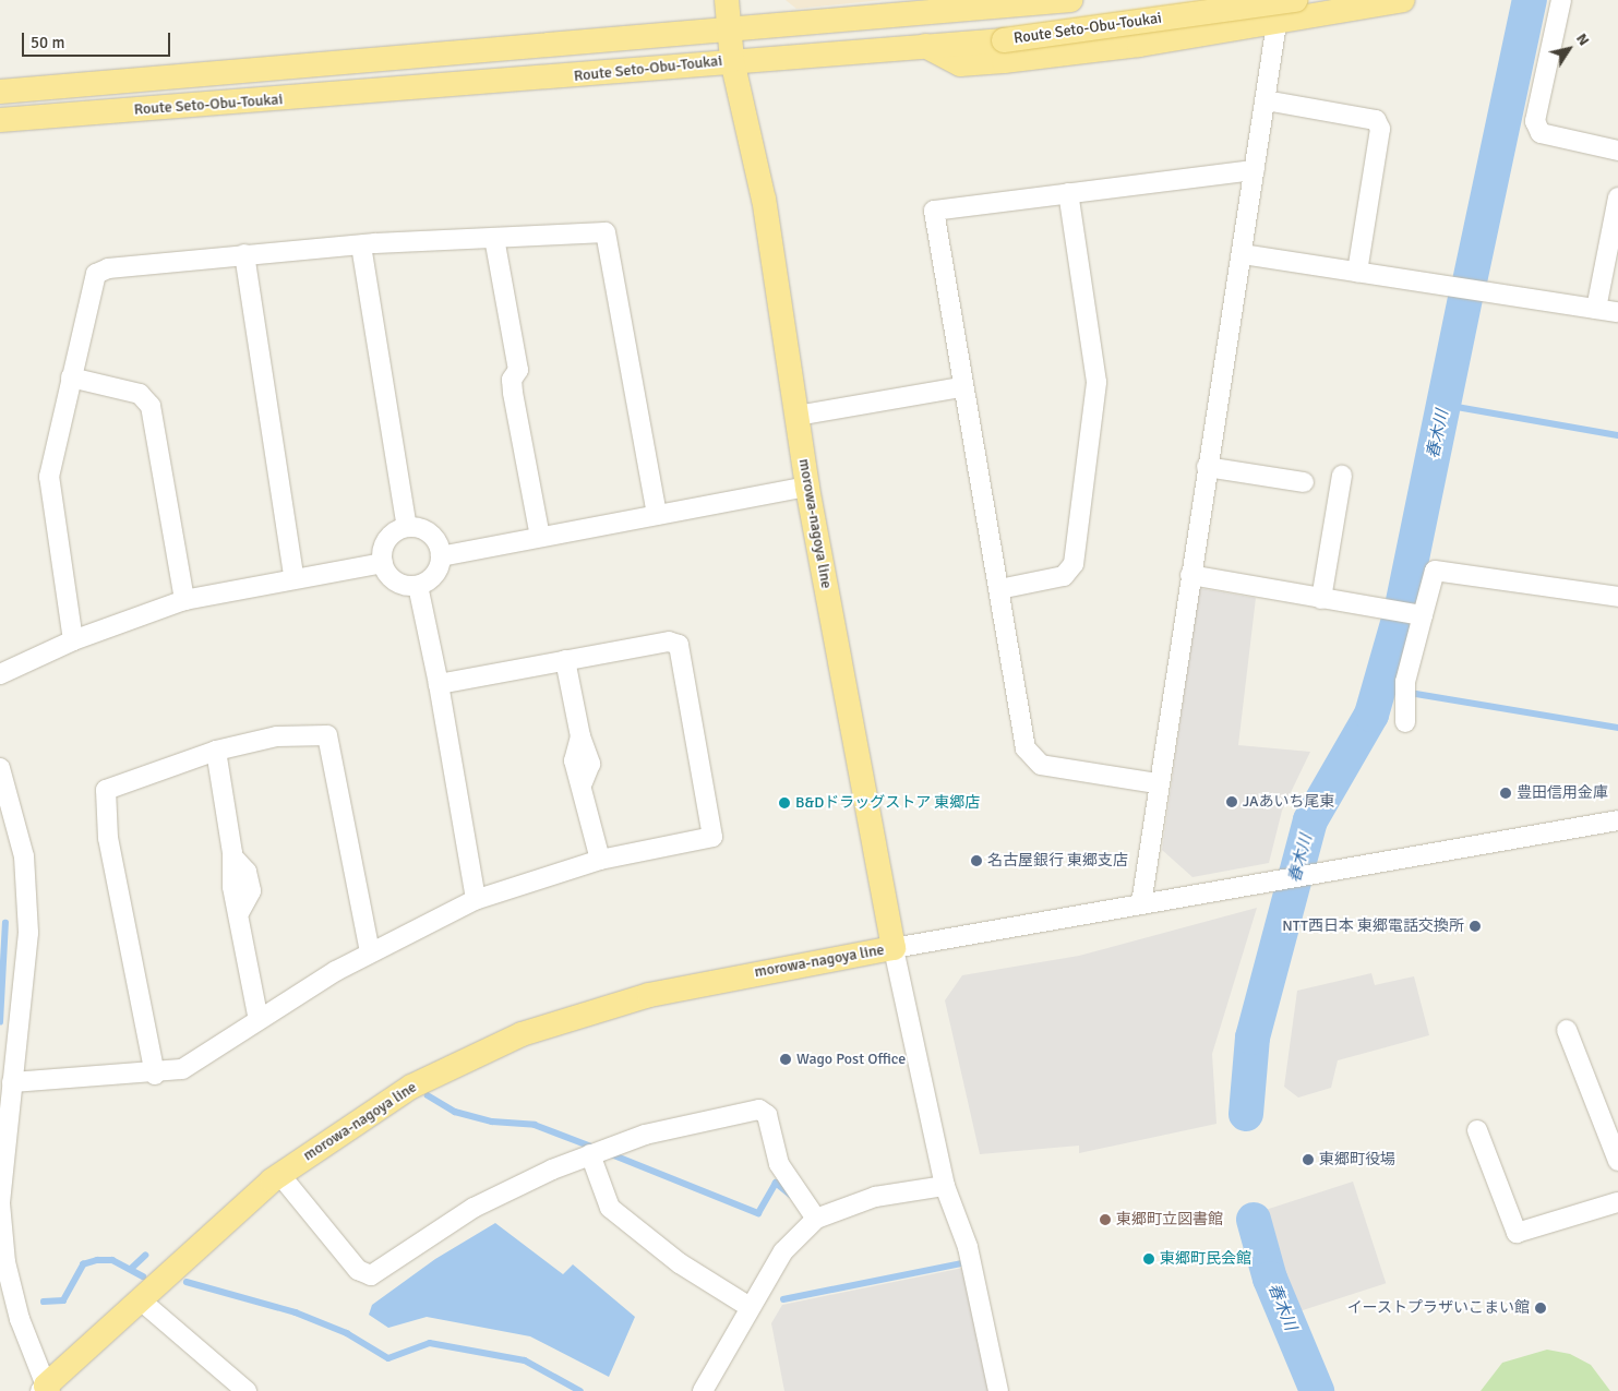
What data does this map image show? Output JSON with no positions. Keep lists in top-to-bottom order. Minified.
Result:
{"streets":{"main road":["Route Seto-Obu-Toukai","morowa-nagoya line"]},"crossings":[["Route Seto-Obu-Toukai","morowa-nagoya line"]],"water":["春木川"],"places":["豊田信用金庫","JAあいち尾東","B&Dドラッグストア 東郷店","名古屋銀行 東郷支店","NTT西日本 東郷電話交換所","Wago Post Office","東郷町役場","東郷町立図書館","東郷町民会館","イーストプラザいこまい館"],"scale_bar":"50 m","north":"top right"}
